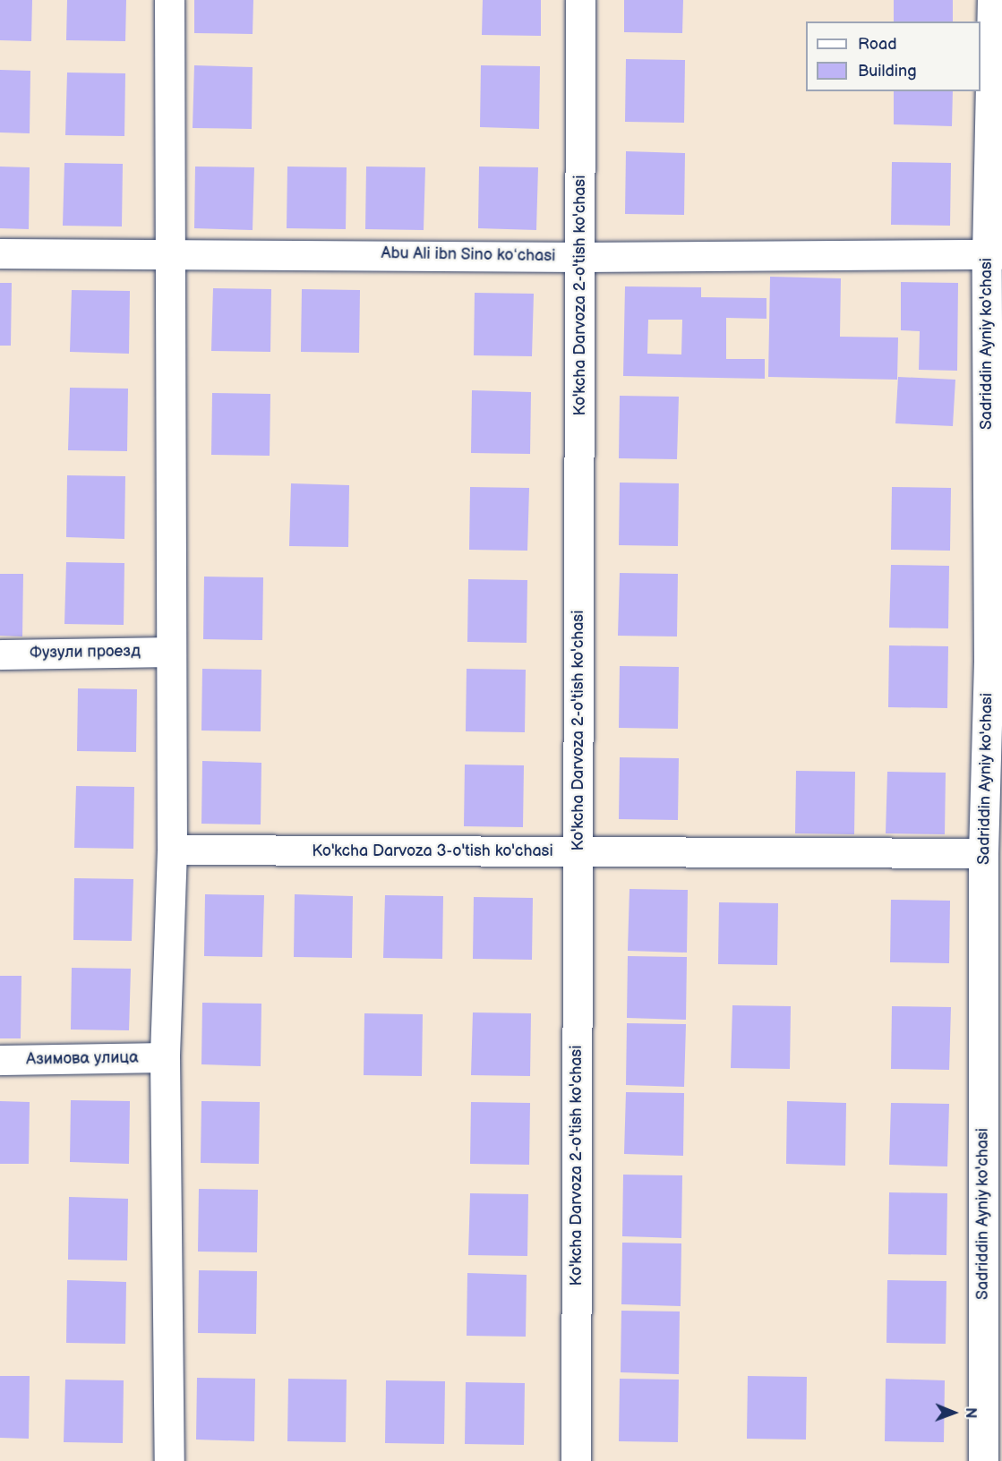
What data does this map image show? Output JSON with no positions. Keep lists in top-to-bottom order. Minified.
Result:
{"streets":{"street":["Abu Ali ibn Sino koʻchasi","Ko'kcha Darvoza 2-o'tish ko'chasi","Sadriddin Ayniy ko'chasi","Фузули проезд","Ko'kcha Darvoza 3-o'tish ko'chasi","Азимова улица"]},"crossings":[["Abu Ali ibn Sino koʻchasi","Ko'kcha Darvoza 2-o'tish ko'chasi"],["Abu Ali ibn Sino koʻchasi","Sadriddin Ayniy ko'chasi"],["Ko'kcha Darvoza 2-o'tish ko'chasi","Ko'kcha Darvoza 3-o'tish ko'chasi"],["Sadriddin Ayniy ko'chasi","Ko'kcha Darvoza 3-o'tish ko'chasi"]],"legend":["Road","Building"],"north":"right"}
